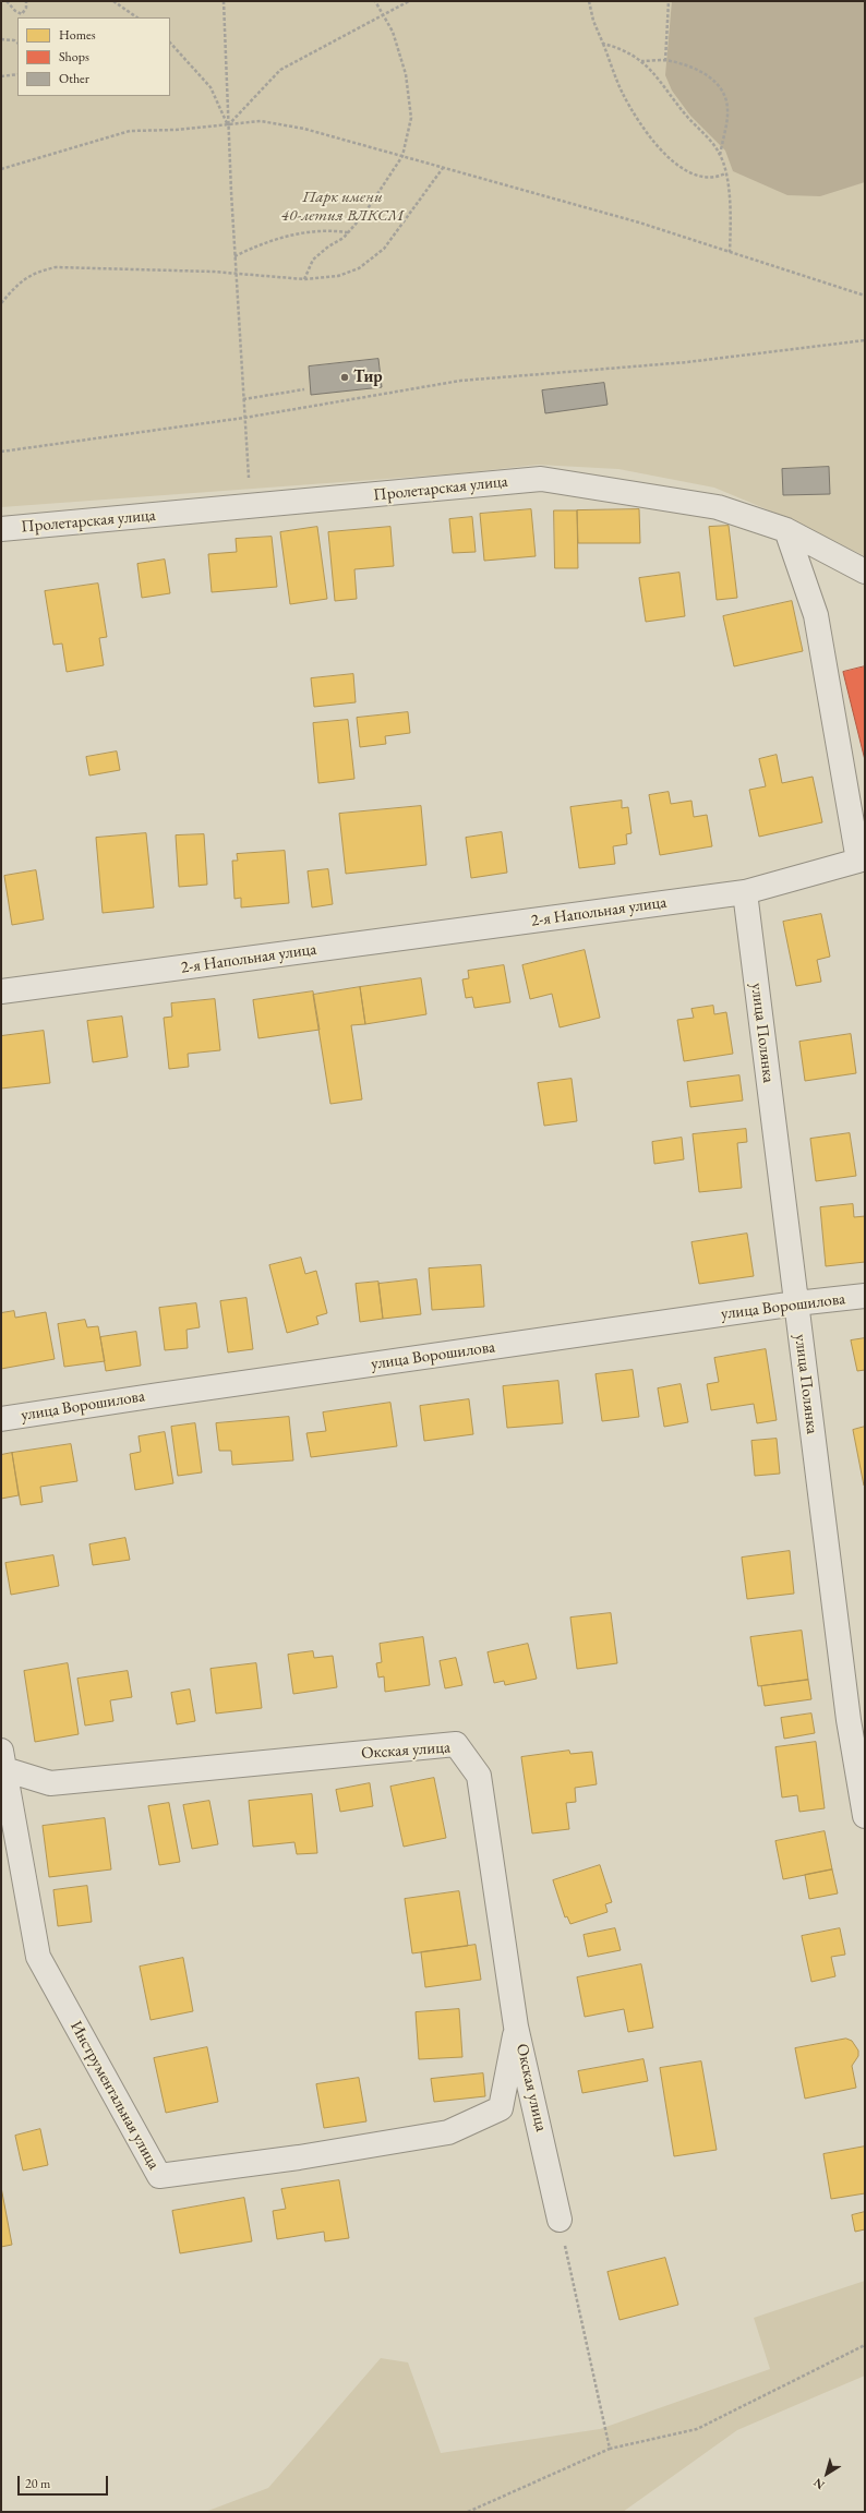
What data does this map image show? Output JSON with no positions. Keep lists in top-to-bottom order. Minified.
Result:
{"streets":{"street":["Пролетарская улица","2-я Напольная улица","улица Полянка","улица Ворошилова","Окская улица","Инструментальная улица"]},"crossings":[["Пролетарская улица","2-я Напольная улица"],["2-я Напольная улица","улица Полянка"],["улица Полянка","улица Ворошилова"],["Окская улица","Инструментальная улица"]],"parks":["Парк имени 40-летия ВЛКСМ"],"places":["Тир"],"legend":["Homes","Shops","Other"],"scale_bar":"20 m","north":"bottom left"}
